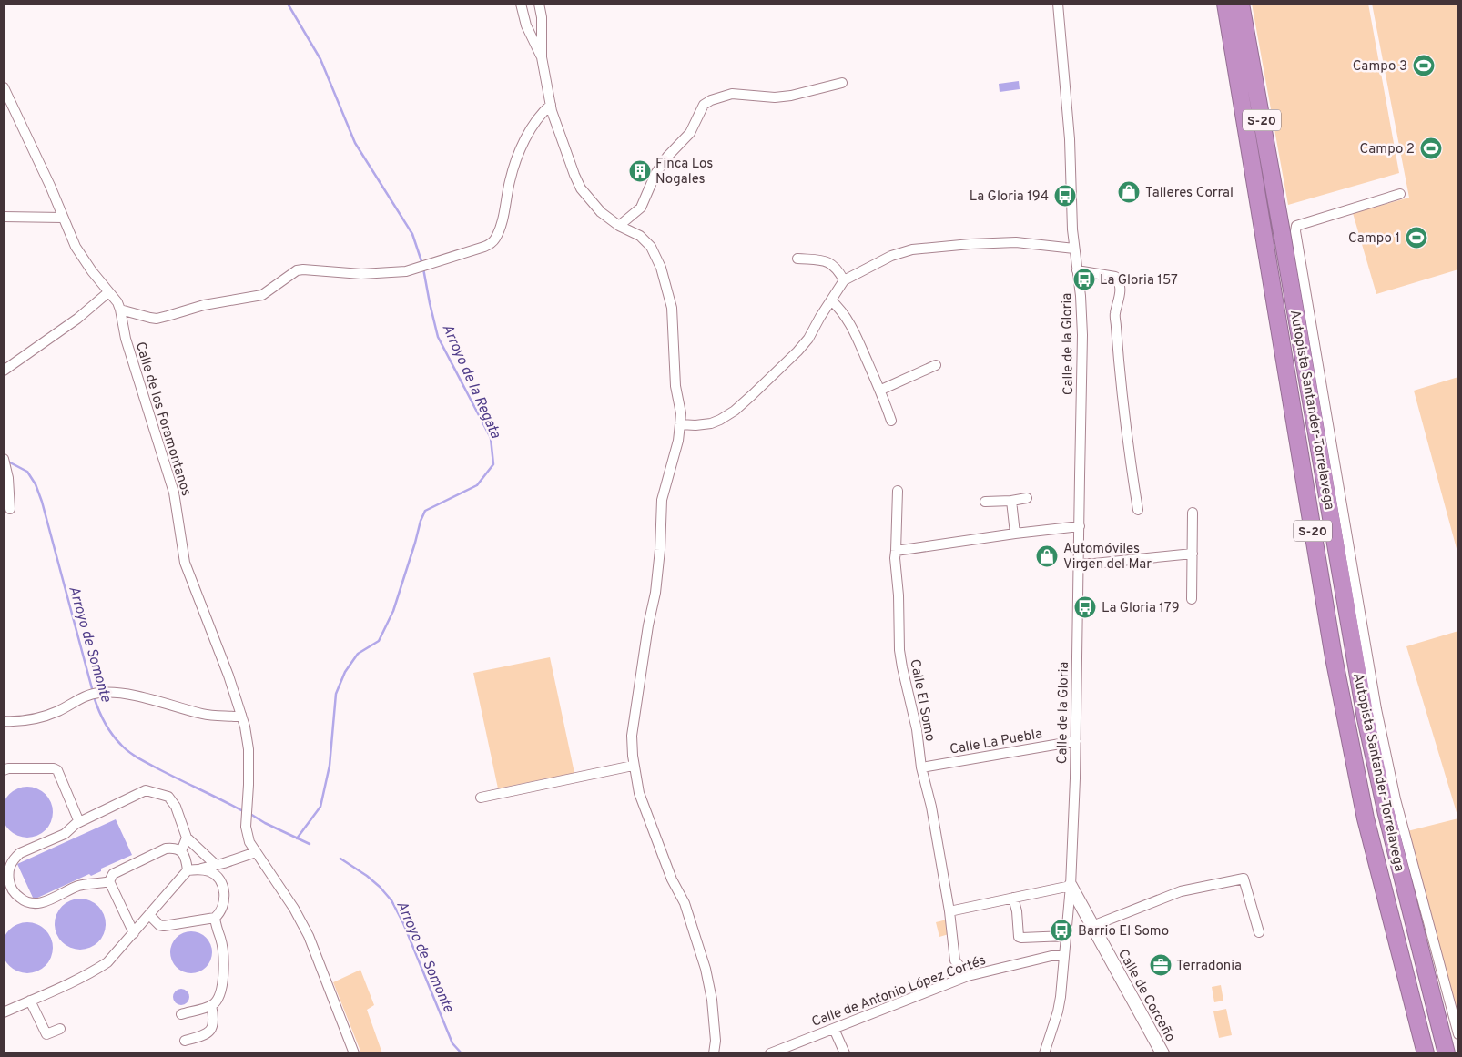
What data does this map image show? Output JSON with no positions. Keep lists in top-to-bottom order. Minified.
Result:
{"streets":{"highway":["S-20","Autopista Santander-Torrelavega"],"main road":["Calle de Corceño"],"street":["Calle de la Gloria","Calle de los Foramontanos","Calle El Somo","Calle La Puebla","Calle de Antonio López Cortés"]},"crossings":[["Calle de la Gloria","Calle La Puebla"],["Calle de la Gloria","Calle de Corceño"],["Calle El Somo","Calle La Puebla"],["Calle El Somo","Calle de Antonio López Cortés"]],"water":["Arroyo de la Regata","Arroyo de Somonte"],"places":{"sports":["Campo 3","Campo 2","Campo 1"],"building":["Finca Los Nogales"],"shop":["Talleres Corral","Automóviles Virgen del Mar"],"bus stop":["La Gloria 194","La Gloria 157","La Gloria 179","Barrio El Somo"],"office":["Terradonia"]}}
